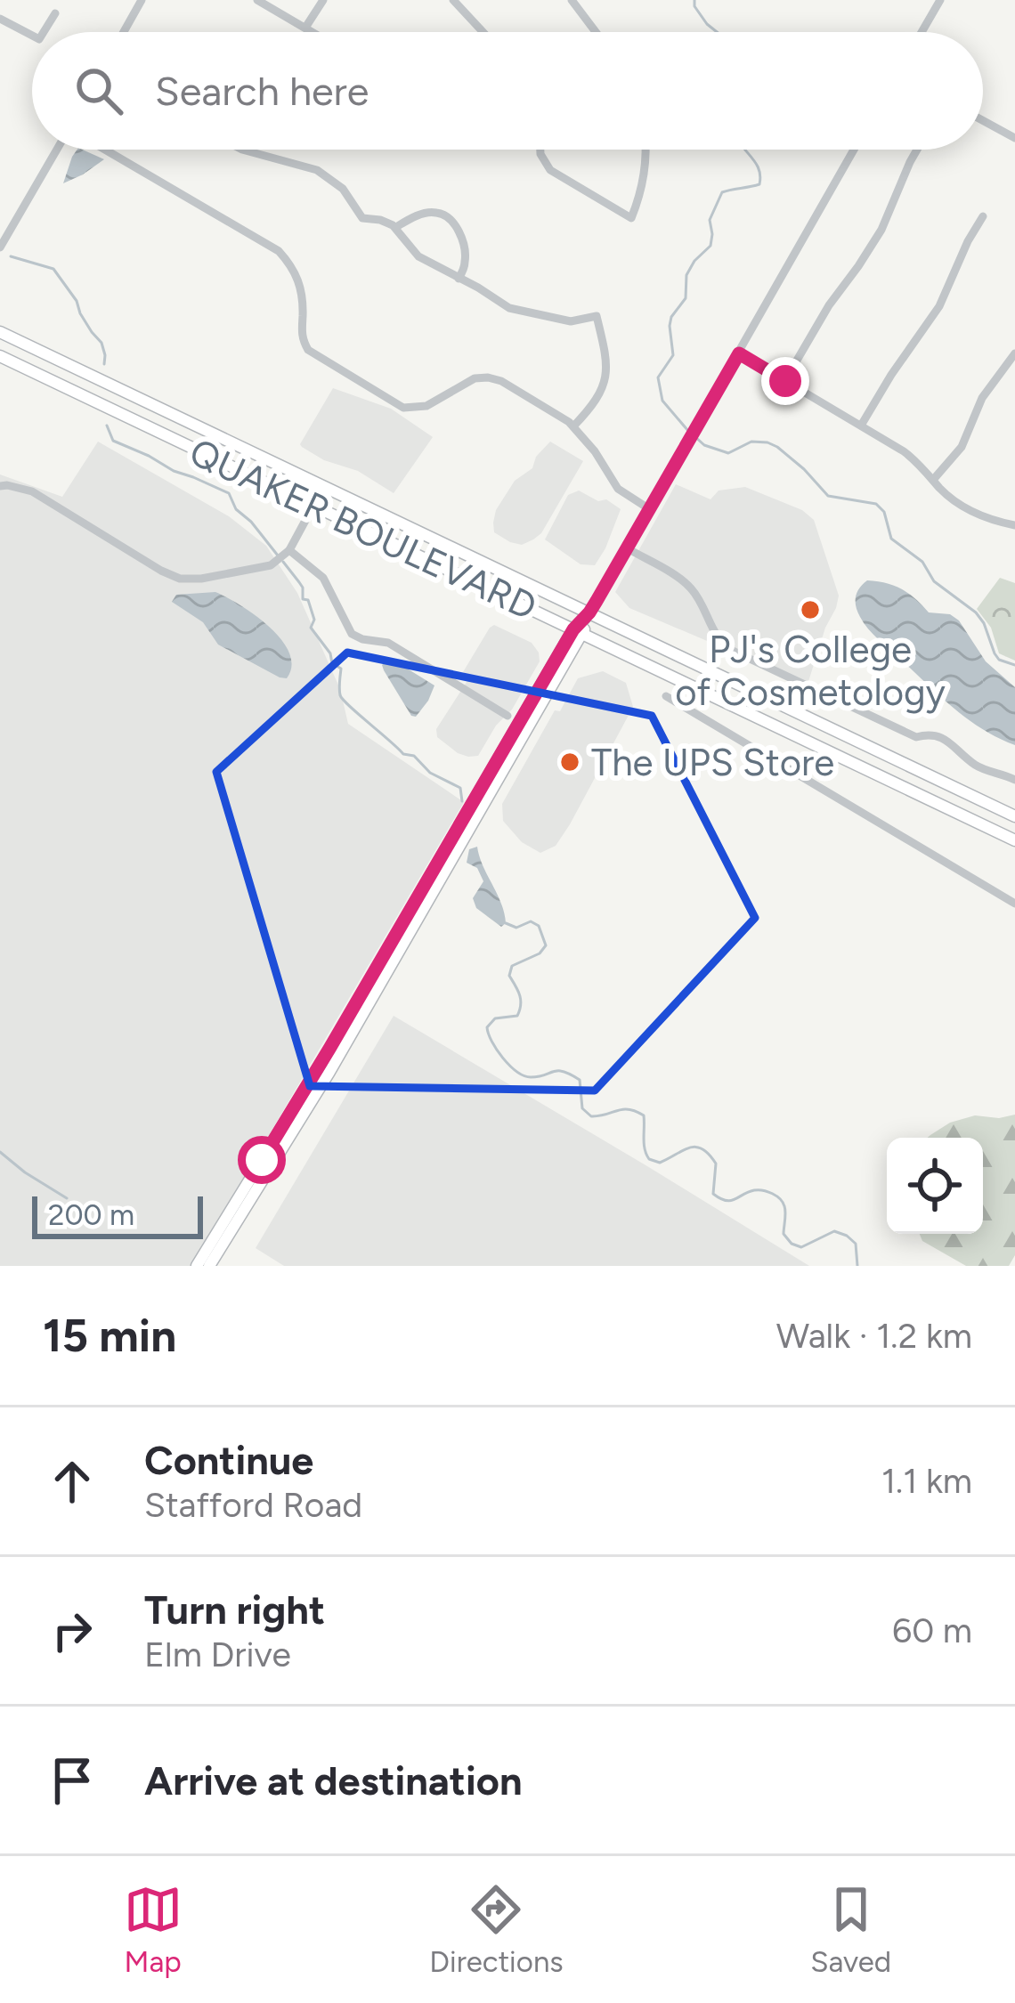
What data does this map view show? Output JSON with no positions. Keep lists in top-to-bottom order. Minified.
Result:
{"streets":{"main road":["QUAKER BOULEVARD"]},"places":["PJ's College of Cosmetology","The UPS Store"],"scale_bar":"200 m","page":{"search":"Search here","scale":"200 m","heading":["15 min","Walk · 1.2 km"],"list":[["Continue","Stafford Road","1.1 km"],["Turn right","Elm Drive","60 m"],"Arrive at destination"],"nav":["Map","Directions","Saved"]}}
